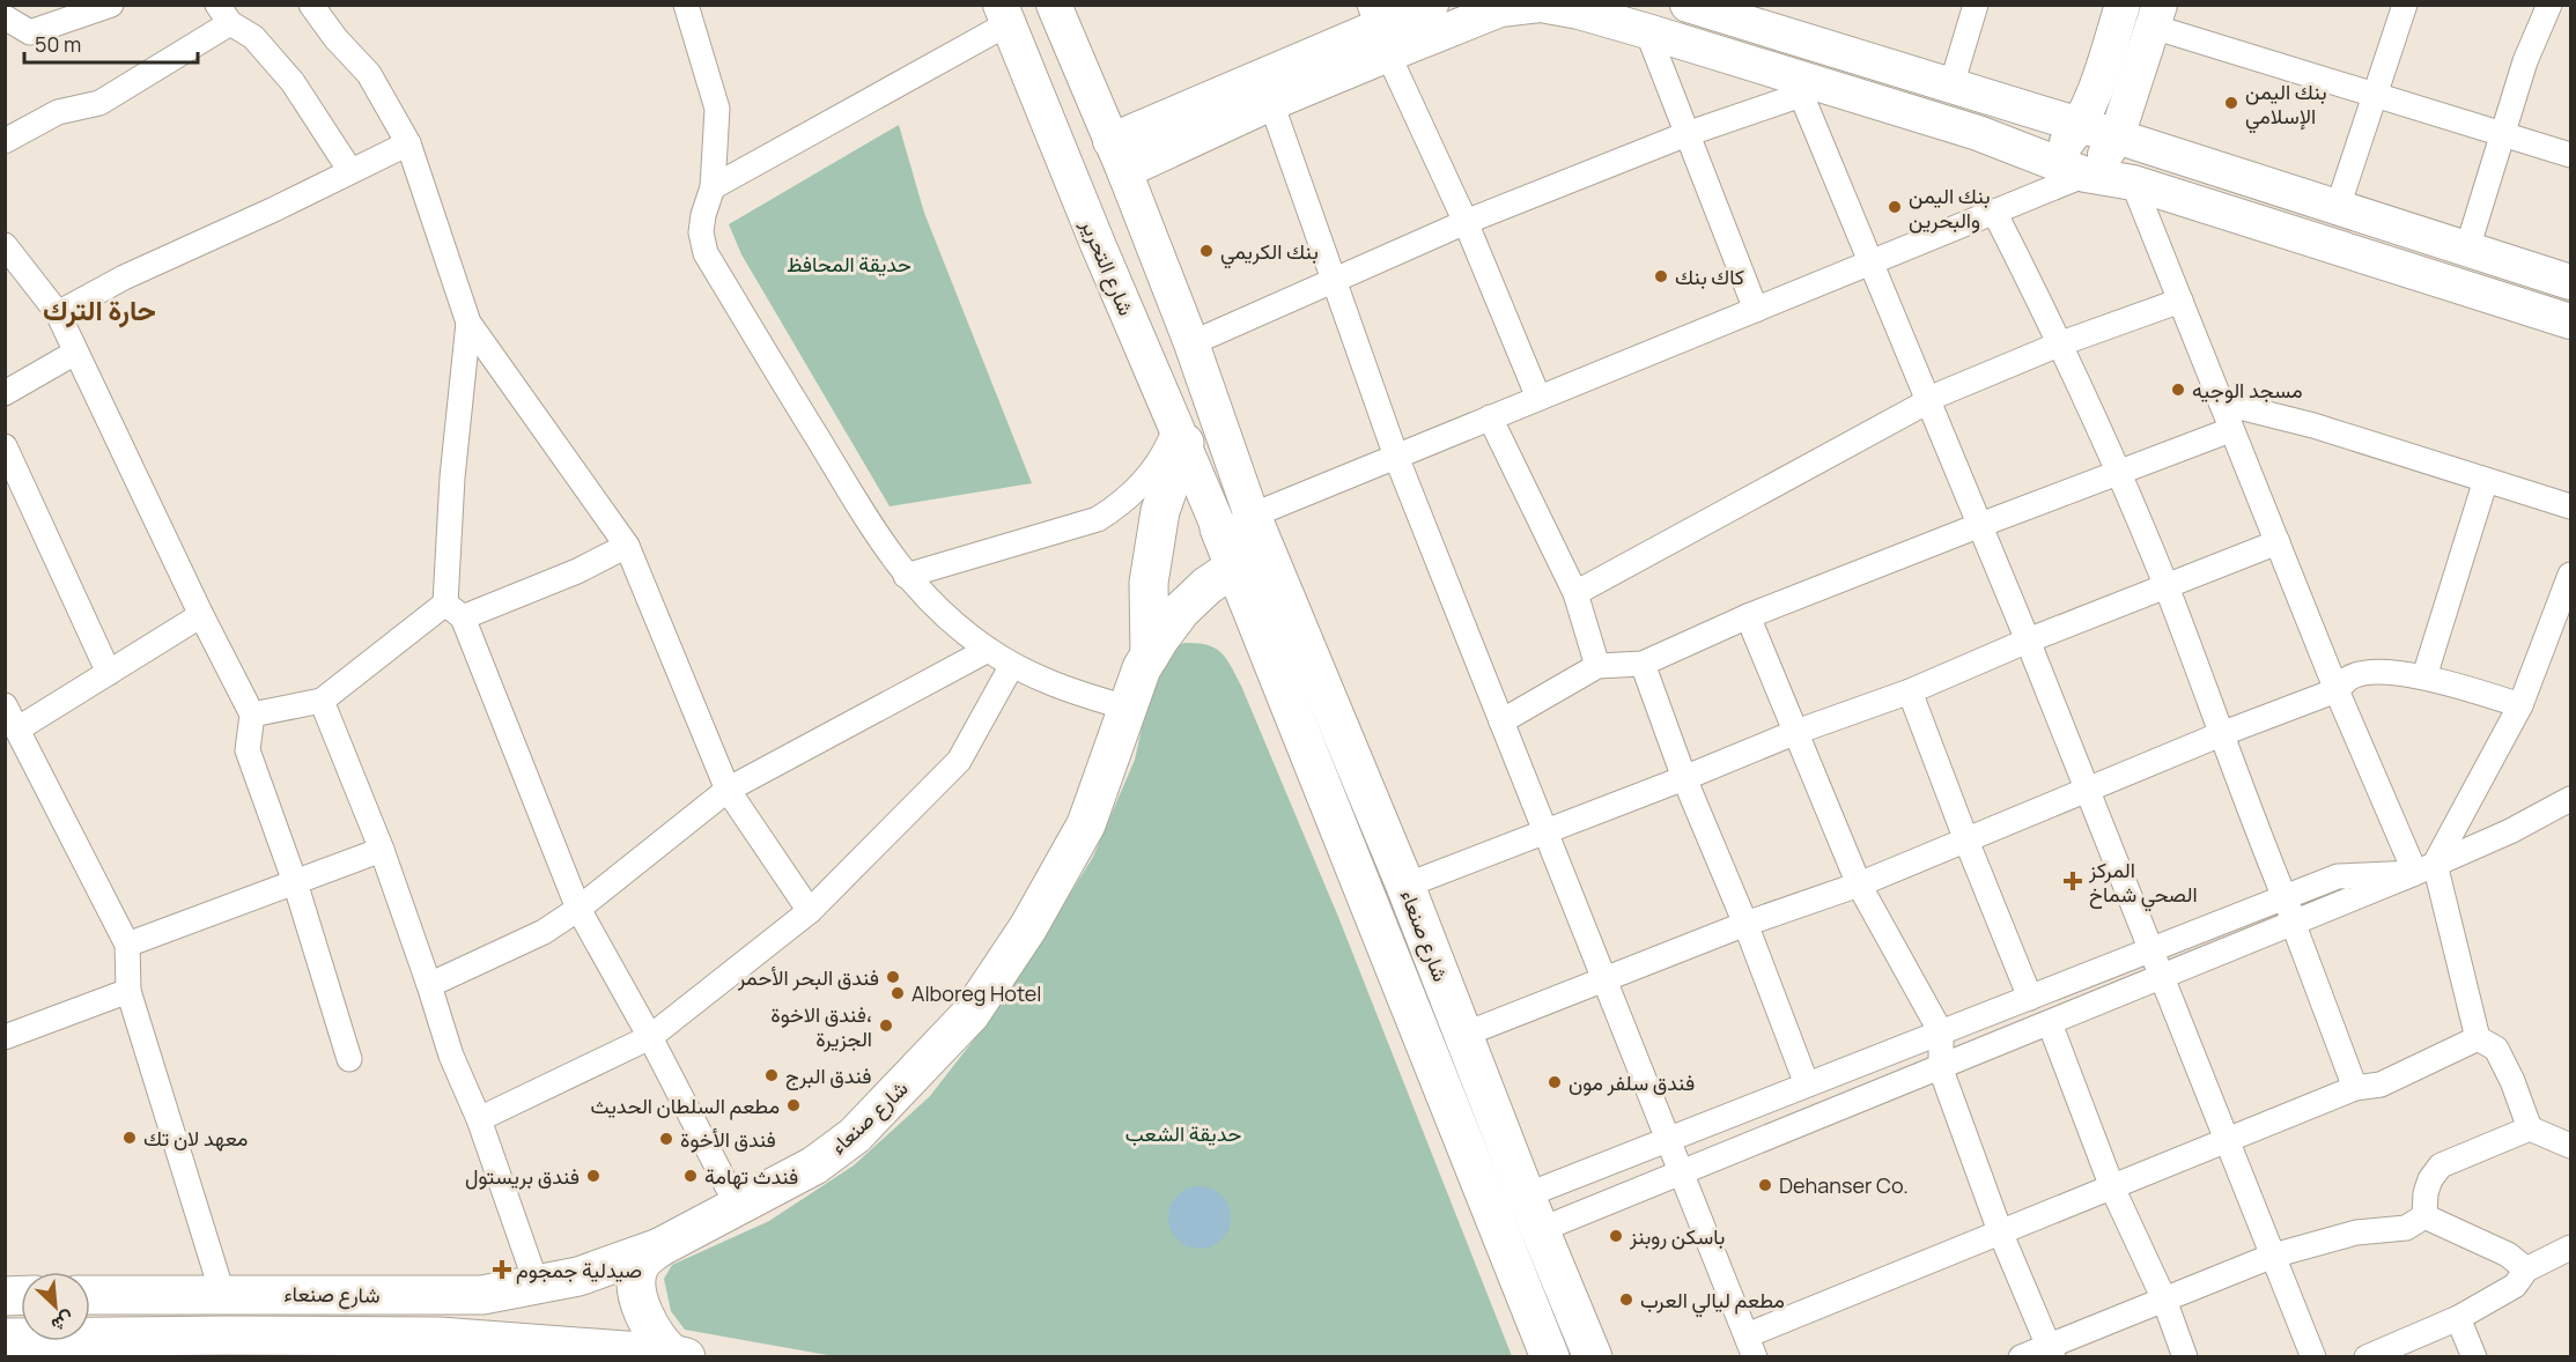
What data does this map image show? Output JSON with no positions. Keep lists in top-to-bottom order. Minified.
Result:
{"streets":{"highway":["شارع صنعاء"],"main road":["شارع التحرير"]},"crossings":[["شارع التحرير","شارع صنعاء"]],"districts":["حارة الترك"],"parks":["حديقة المحافظ","حديقة الشعب"],"places":{"other":["بنك اليمن الإسلامي","بنك اليمن والبحرين","بنك الكريمي","كاك بنك","مسجد الوجيه","فندق البحر الأحمر","Alboreg Hotel","فندق الاخوة، الجزيرة","فندق البرج","فندق سلفر مون","مطعم السلطان الحديث","معهد لان تك","فندق الأخوة","فندق بريستول","فندث تهامة","Dehanser Co.","باسكن روبنز","مطعم ليالي العرب"],"health":["المركز الصحي شماخ","صيدلية جمجوم"]},"scale_bar":"50 m","north":"bottom right"}
